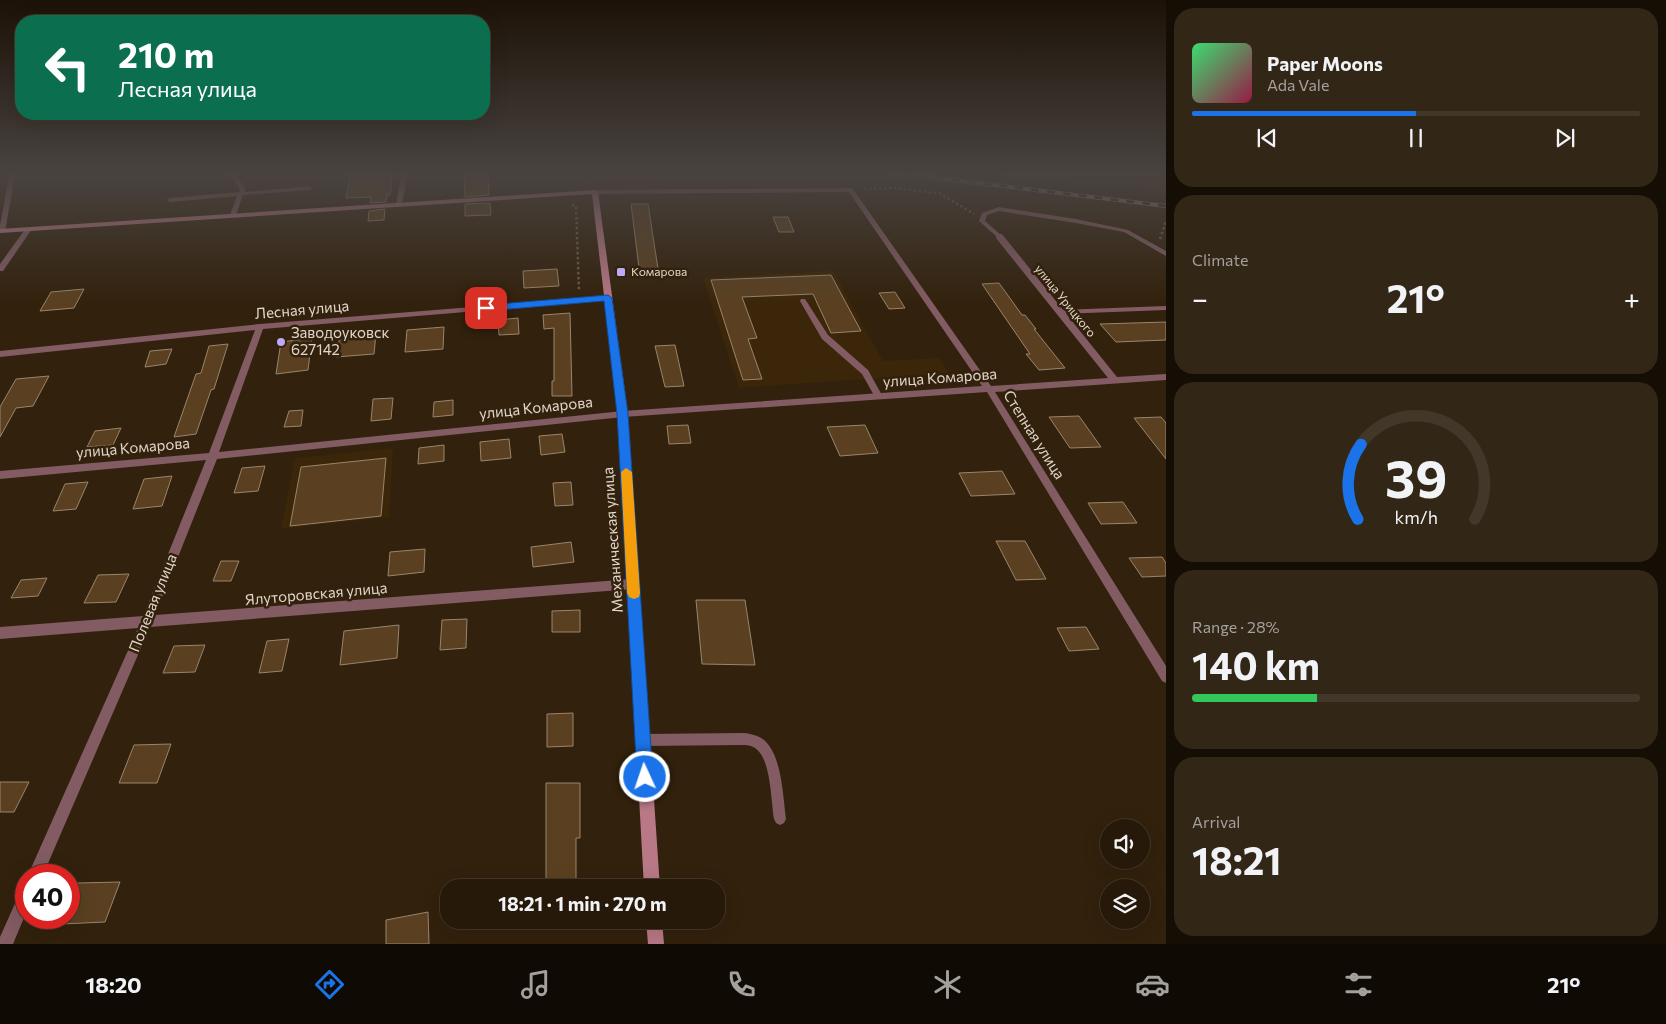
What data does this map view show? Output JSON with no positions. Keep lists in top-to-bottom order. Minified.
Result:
{"streets":{"street":["улица Урицкого","Лесная улица","улица Комарова","Степная улица","Механическая улица","Ялуторовская улица","Полевая улица"]},"crossings":[["улица Урицкого","улица Комарова"],["Лесная улица","Механическая улица"],["Лесная улица","Полевая улица"],["улица Комарова","Степная улица"],["улица Комарова","Механическая улица"],["улица Комарова","Полевая улица"],["Механическая улица","Ялуторовская улица"],["Ялуторовская улица","Полевая улица"]],"places":{"transit":["Комарова"],"other":["Заводоуковск 627142"]},"page":{"turn":["210 m","Лесная улица"],"song":["Paper Moons","Ada Vale"],"tile":["Climate",["Range · 28%","140 km"],["Arrival","18:21"]],"heat":["−","21°","+"],"limit":"40","trip":"18:21 · 1 min · 270 m","tabs":["18:20","21°"],"gauge":["39","km/h"]}}
